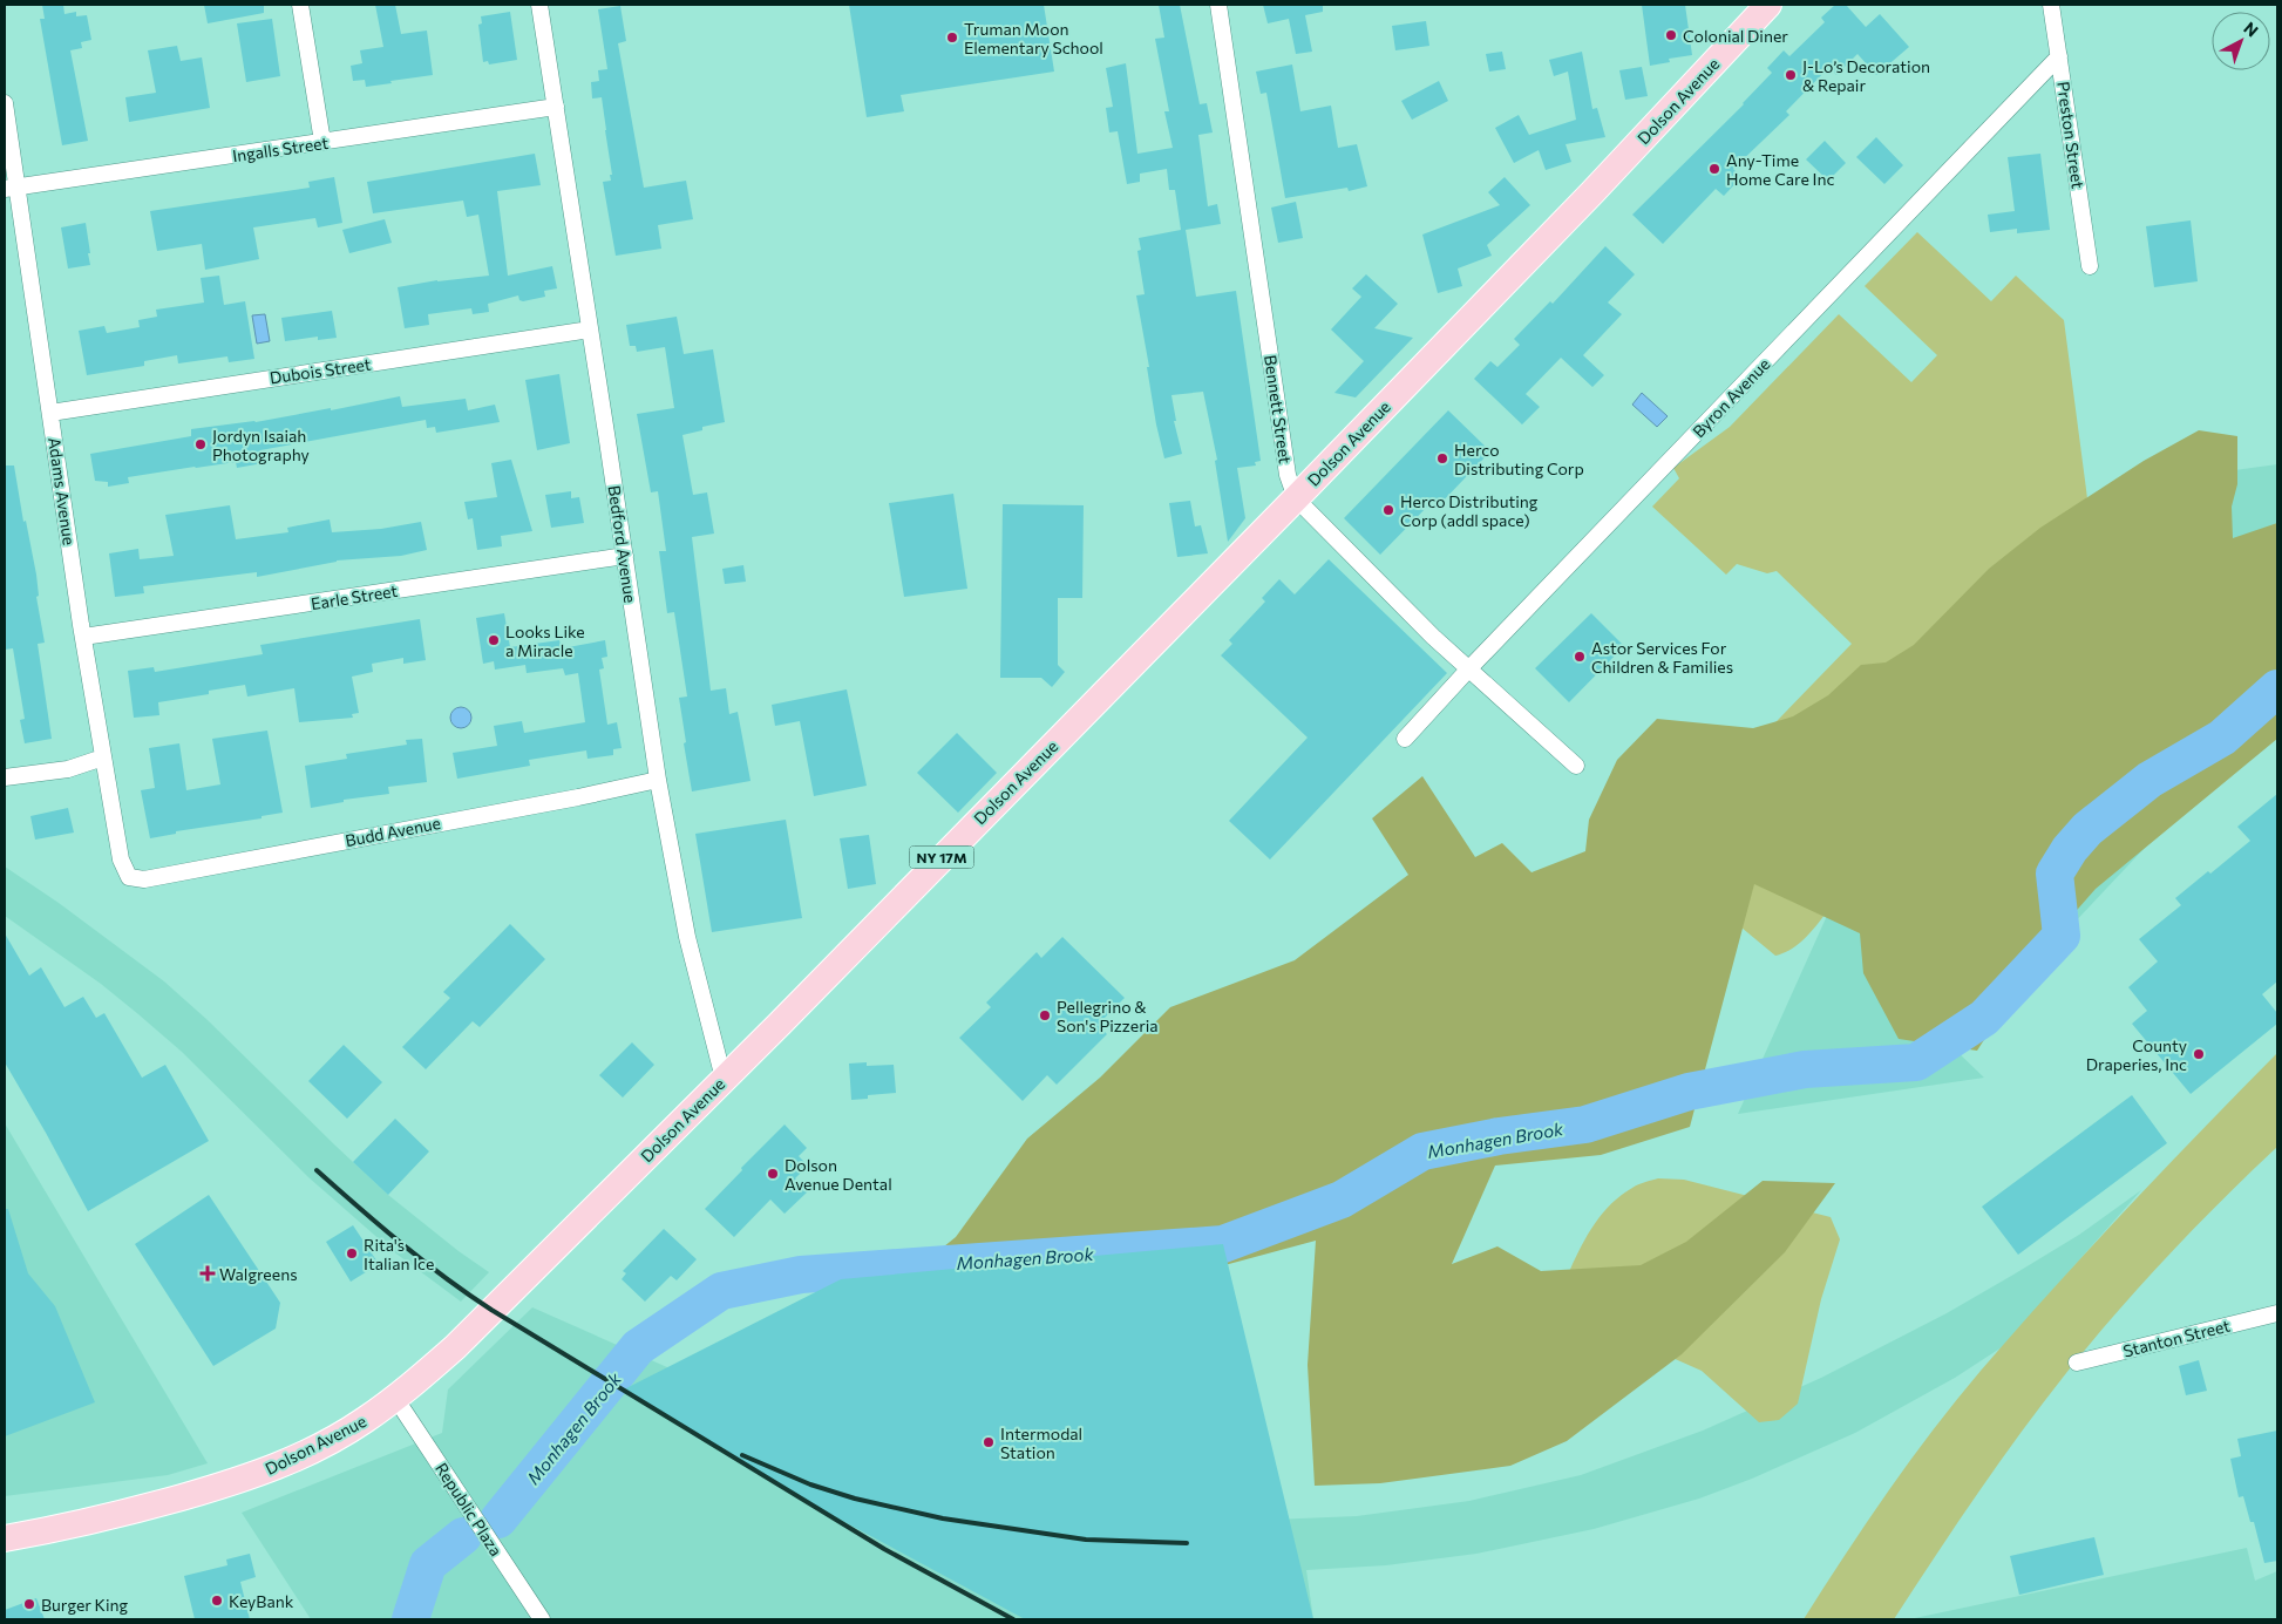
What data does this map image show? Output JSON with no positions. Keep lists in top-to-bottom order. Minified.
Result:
{"streets":{"main road":["Dolson Avenue","NY 17M"],"street":["Preston Street","Ingalls Street","Dubois Street","Byron Avenue","Bennett Street","Adams Avenue","Bedford Avenue","Earle Street","Budd Avenue","Stanton Street","Republic Plaza"]},"crossings":[["Dolson Avenue","Bennett Street"],["Dolson Avenue","Bedford Avenue"],["Dolson Avenue","Republic Plaza"],["Preston Street","Byron Avenue"],["Ingalls Street","Adams Avenue"],["Ingalls Street","Bedford Avenue"],["Dubois Street","Adams Avenue"],["Dubois Street","Bedford Avenue"],["Byron Avenue","Bennett Street"],["Adams Avenue","Earle Street"],["Adams Avenue","Budd Avenue"],["Bedford Avenue","Earle Street"],["Bedford Avenue","Budd Avenue"]],"water":["Monhagen Brook"],"places":{"other":["Colonial Diner","Truman Moon Elementary School","J-Lo’s Decoration & Repair","Any-Time Home Care Inc","Jordyn Isaiah Photography","Herco Distributing Corp","Herco Distributing Corp (addl space)","Looks Like a Miracle","Astor Services For Children & Families","Pellegrino & Son's Pizzeria","County Draperies, Inc","Dolson Avenue Dental","Rita's Italian Ice","Intermodal Station","KeyBank","Burger King"],"health":["Walgreens"]},"north":"top right"}
